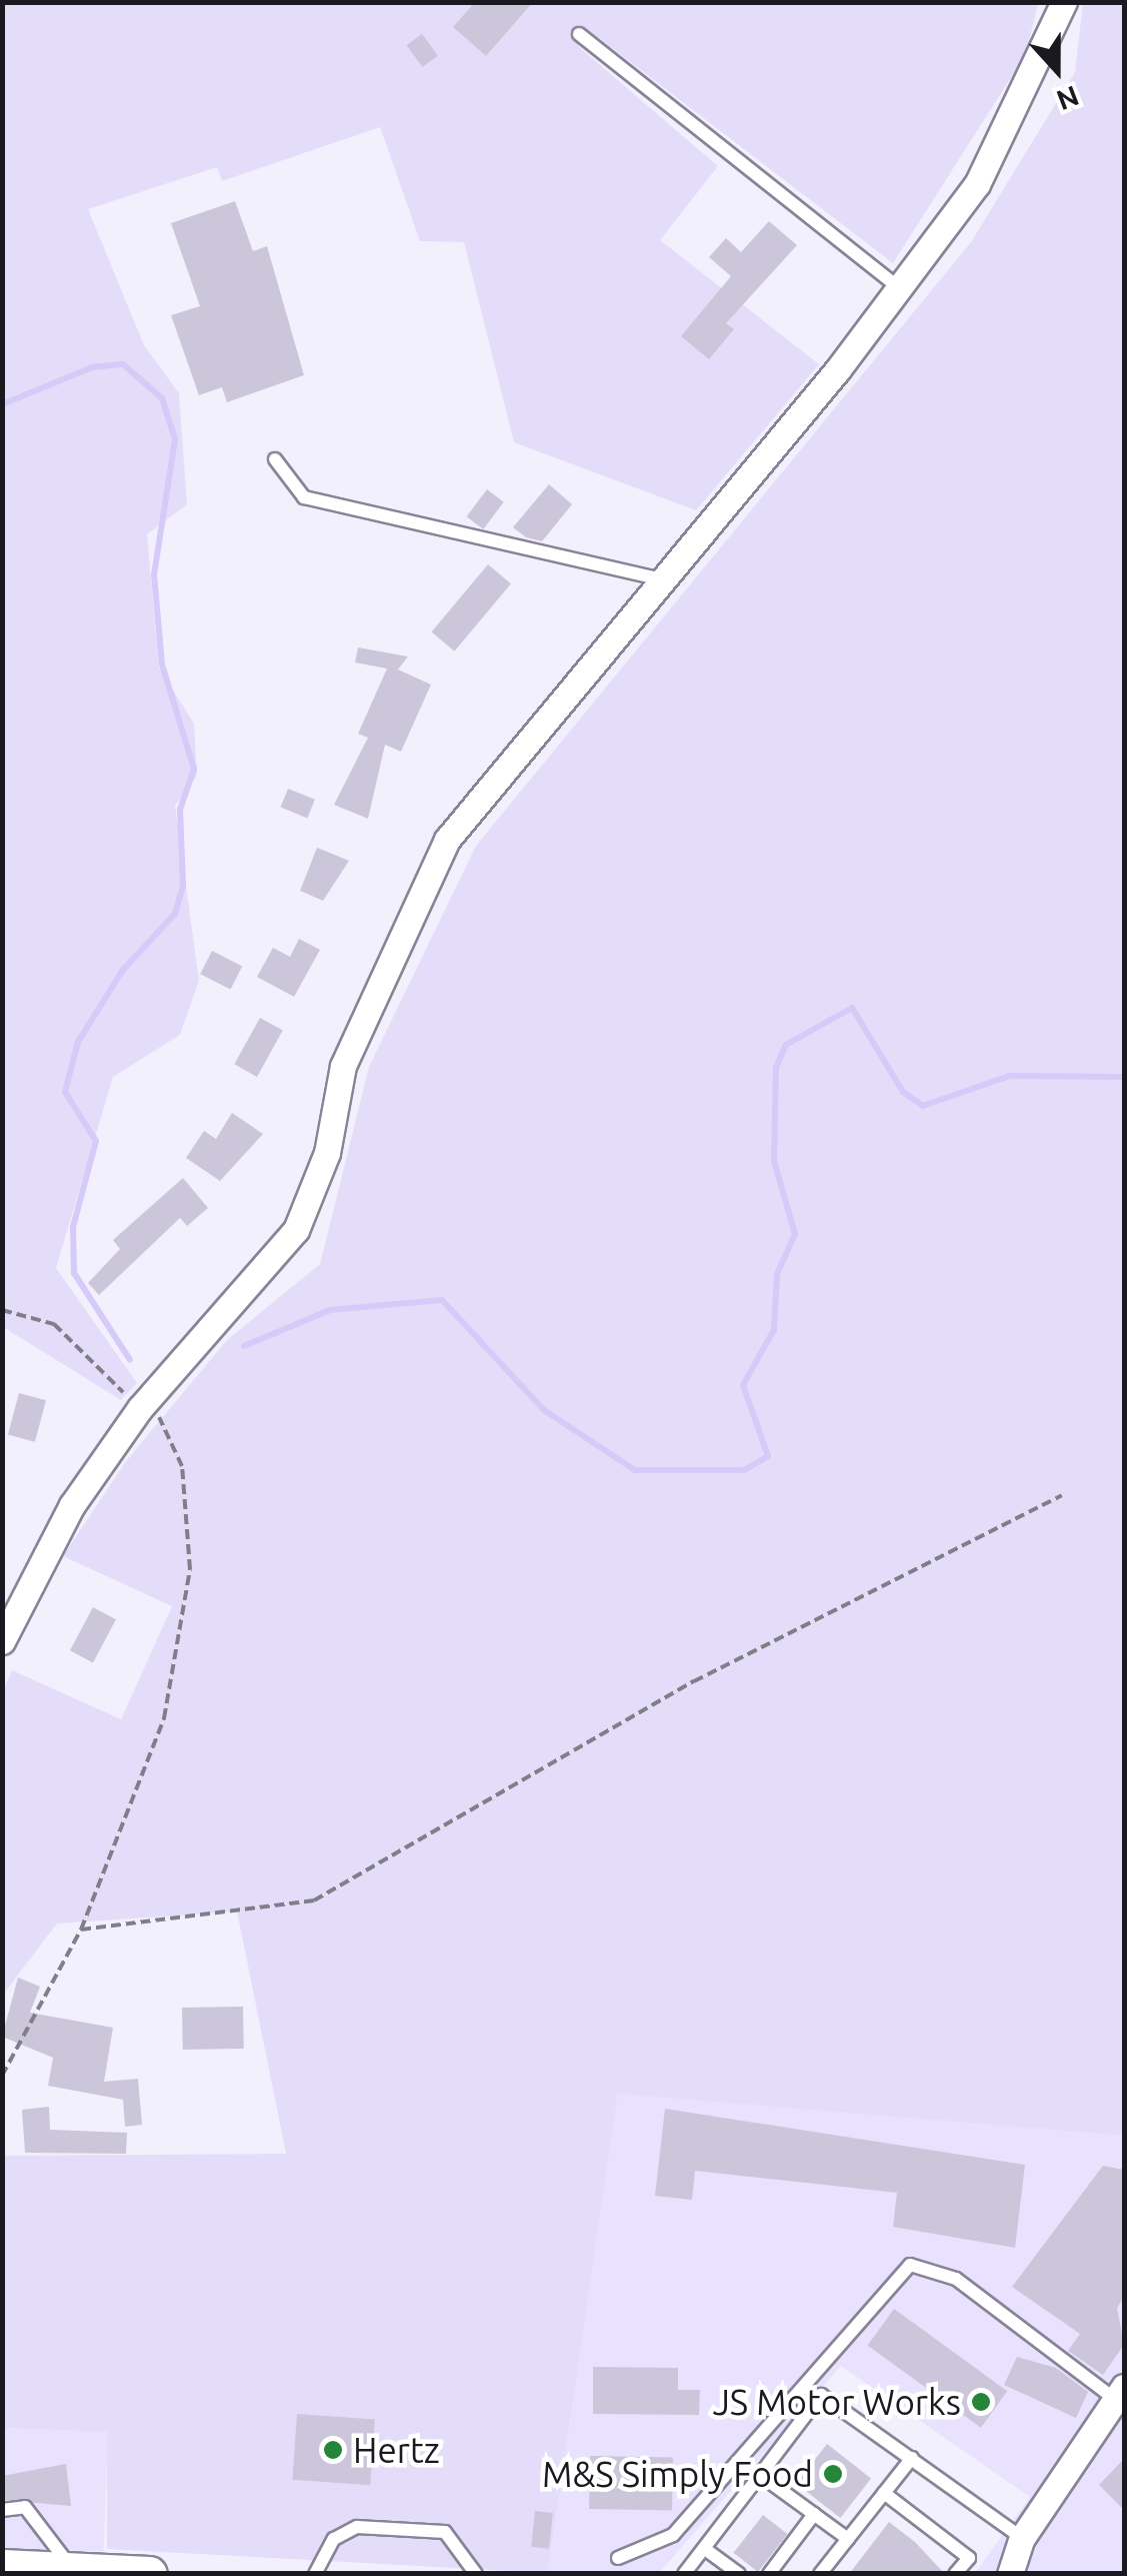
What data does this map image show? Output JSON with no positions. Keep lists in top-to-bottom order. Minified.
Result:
{"places":["JS Motor Works","Hertz","M&S Simply Food"],"north":"bottom"}
